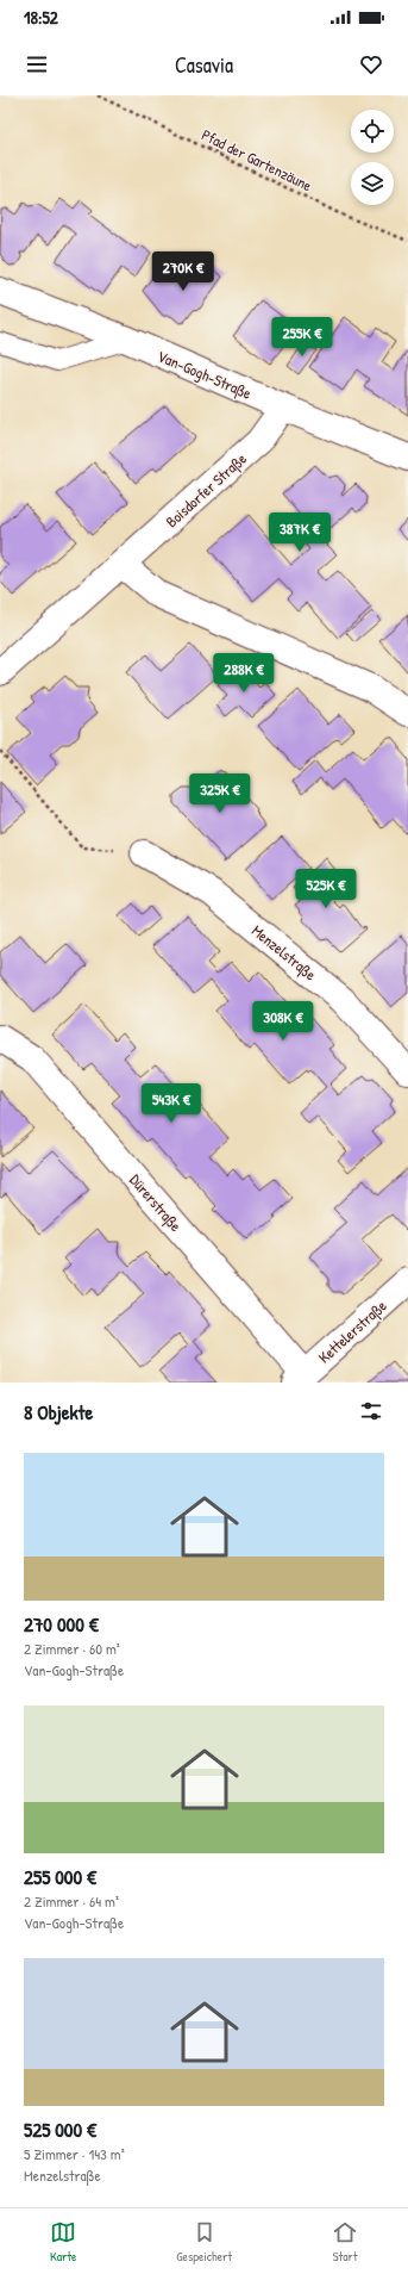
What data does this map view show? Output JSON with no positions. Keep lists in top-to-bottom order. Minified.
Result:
{"streets":{"street":["Van-Gogh-Straße","Boisdorfer Straße","Menzelstraße","Dürerstraße","Kettelerstraße"],"path":["Pfad der Gartenzäune"]},"crossings":[["Van-Gogh-Straße","Boisdorfer Straße"],["Dürerstraße","Kettelerstraße"]],"page":{"status":"18:52","header":"Casavia","price":["270K €","255K €","387K €","288K €","325K €","525K €","308K €","543K €"],"heading":"8 Objekte","list":[{"name":"270 000 €","note":"2 Zimmer · 60 m² · Van-Gogh-Straße"},{"name":"255 000 €","note":"2 Zimmer · 64 m² · Van-Gogh-Straße"},{"name":"525 000 €","note":"5 Zimmer · 143 m² · Menzelstraße"}],"tabs":["Karte","Gespeichert","Start"]}}
